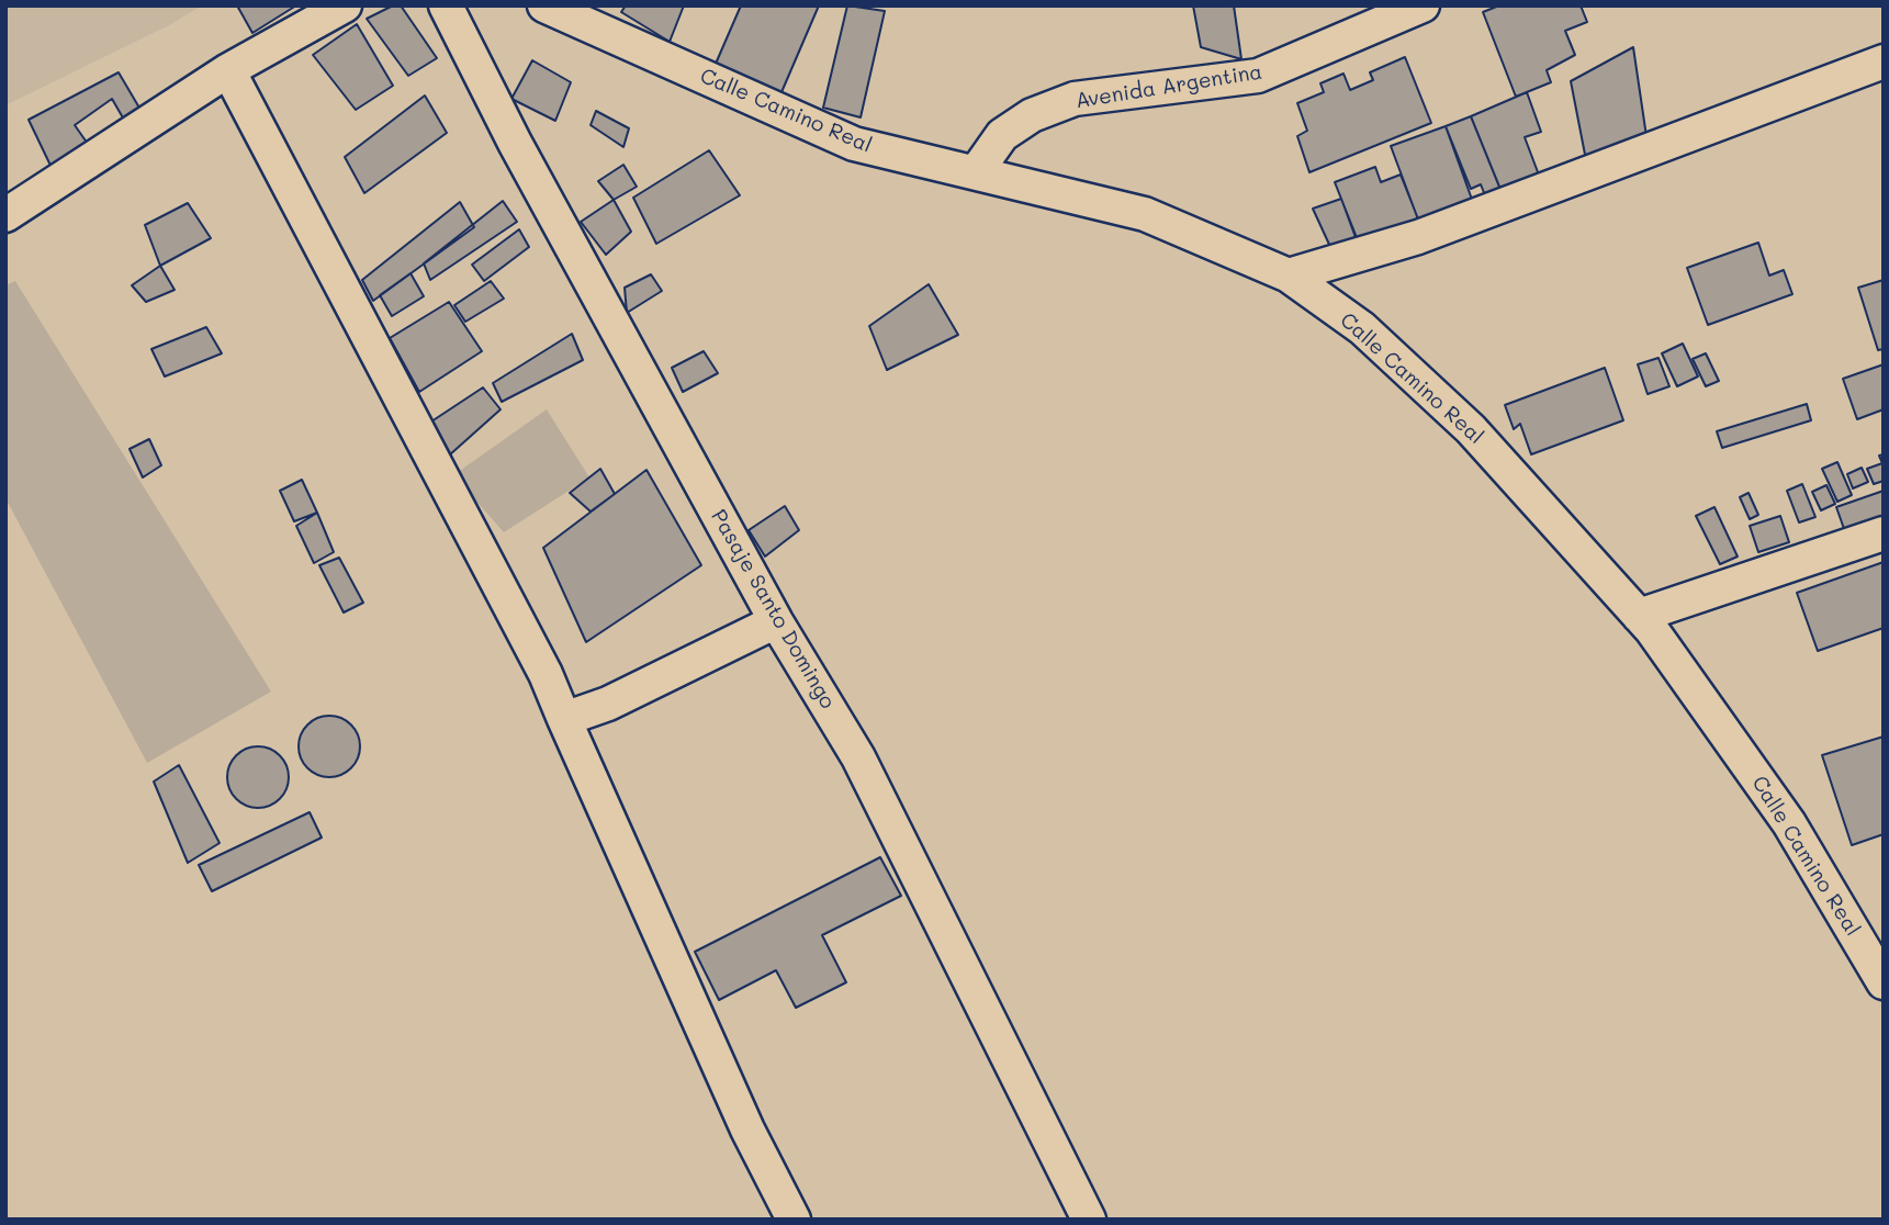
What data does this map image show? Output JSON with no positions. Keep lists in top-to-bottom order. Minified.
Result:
{"streets":{"street":["Avenida Argentina","Calle Camino Real","Pasaje Santo Domingo"]},"crossings":[["Avenida Argentina","Calle Camino Real"]]}
